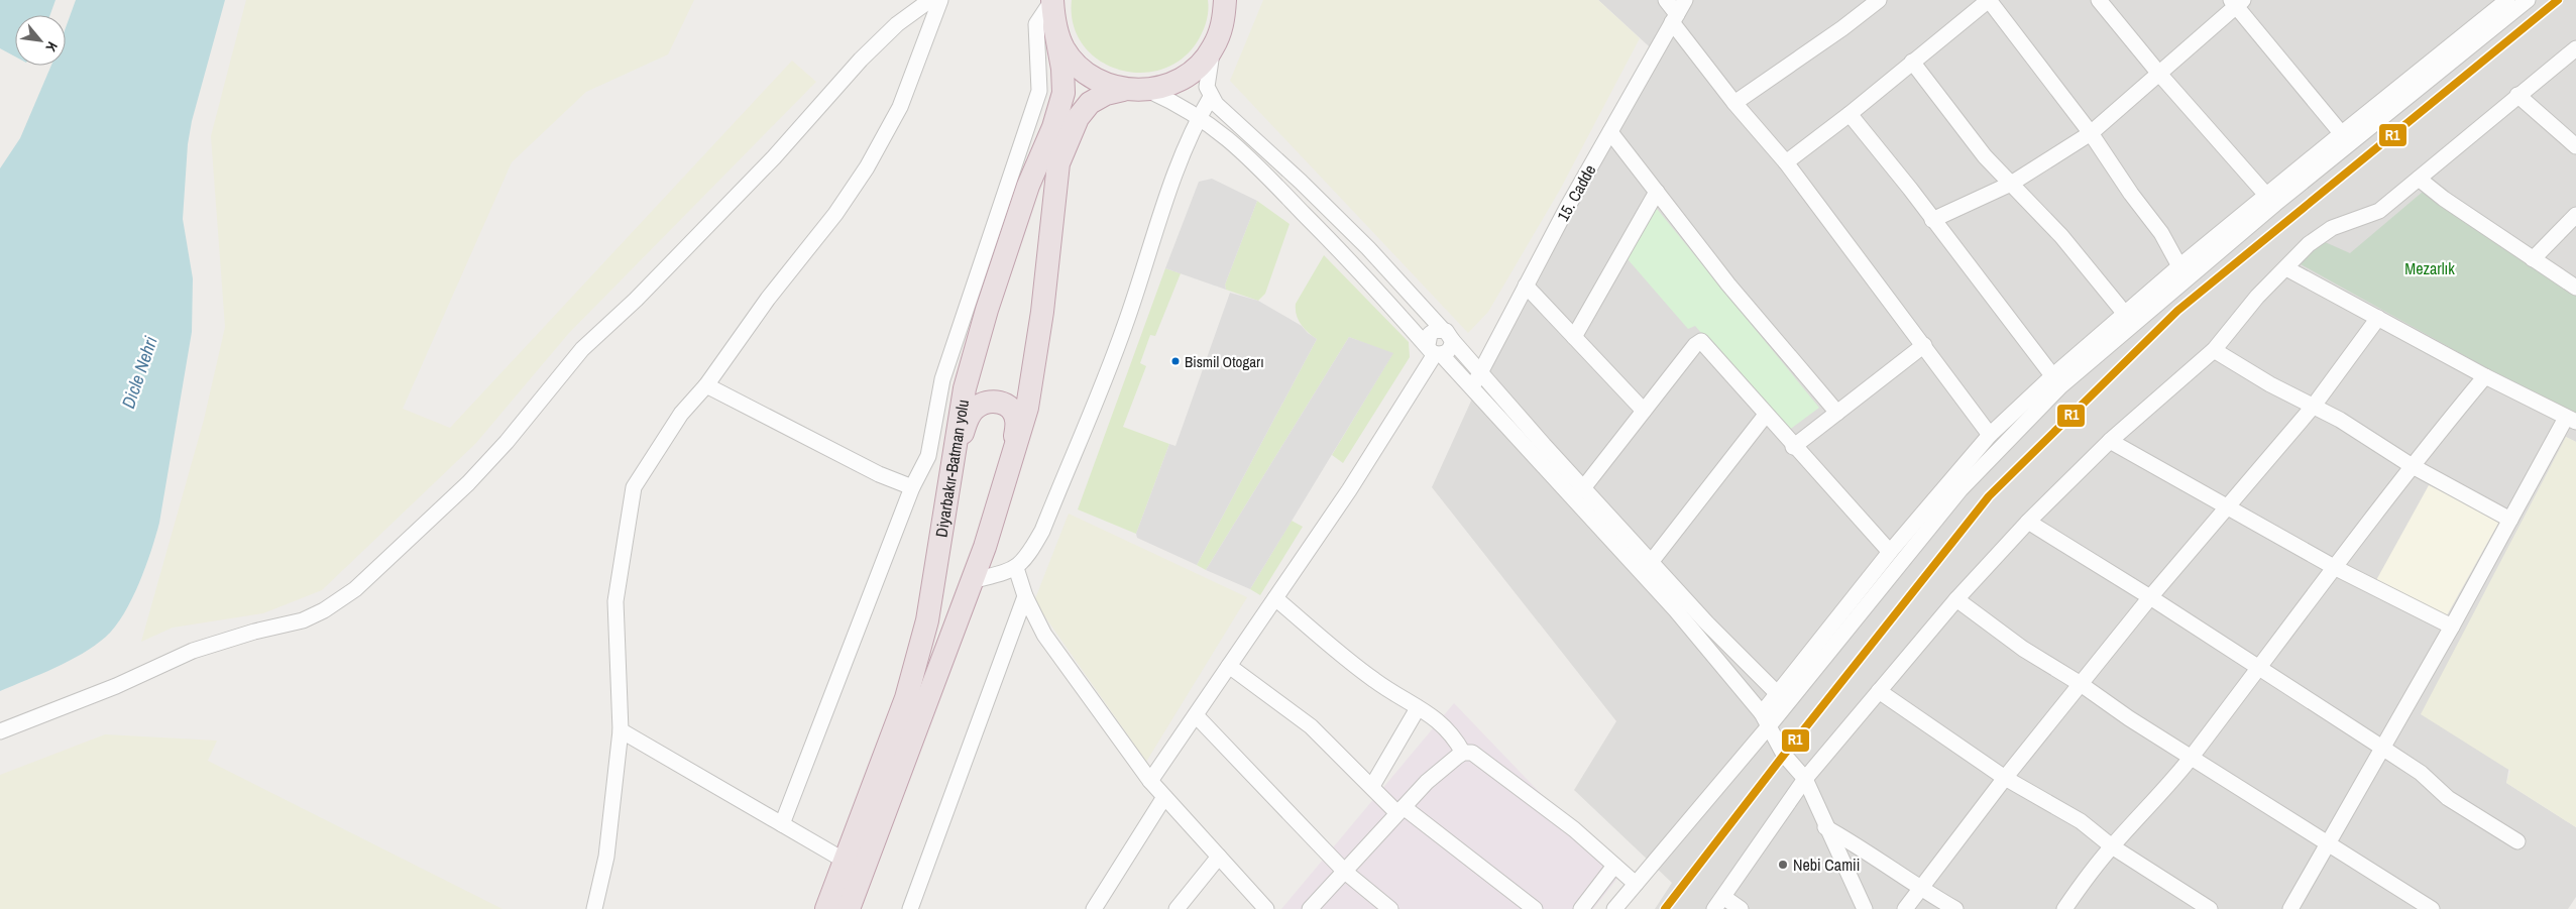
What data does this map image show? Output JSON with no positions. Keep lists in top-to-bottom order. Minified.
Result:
{"streets":{"highway":["Diyarbakır-Batman yolu"],"street":["15. Cadde"]},"water":["Dicle Nehri"],"parks":["Mezarlık"],"places":["Bismil Otogarı","Nebi Camii"],"lines":["transit line R1"],"north":"bottom right"}
